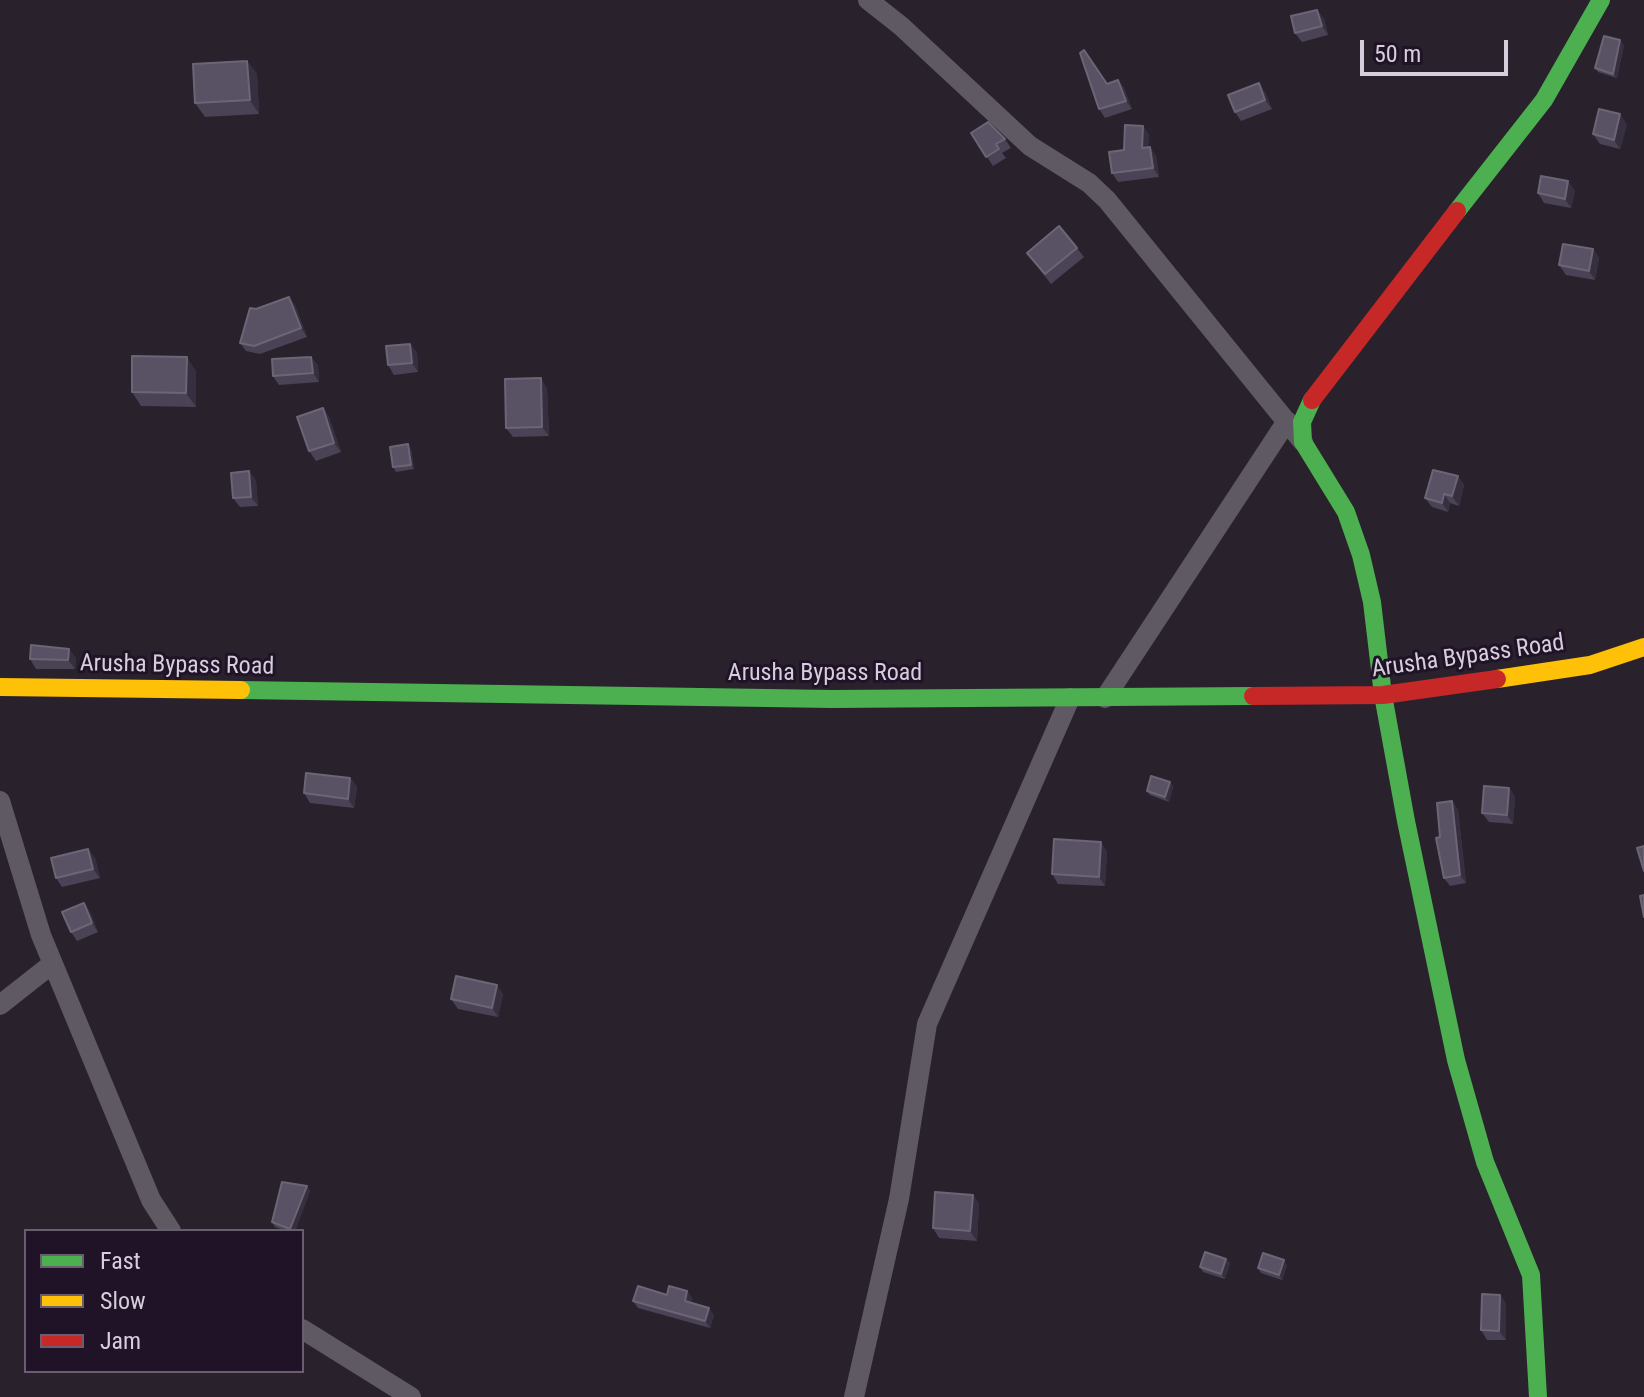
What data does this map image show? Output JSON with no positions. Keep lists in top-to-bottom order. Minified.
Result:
{"streets":{"main road":["Arusha Bypass Road"]},"legend":["Fast","Slow","Jam"],"scale_bar":"50 m"}
